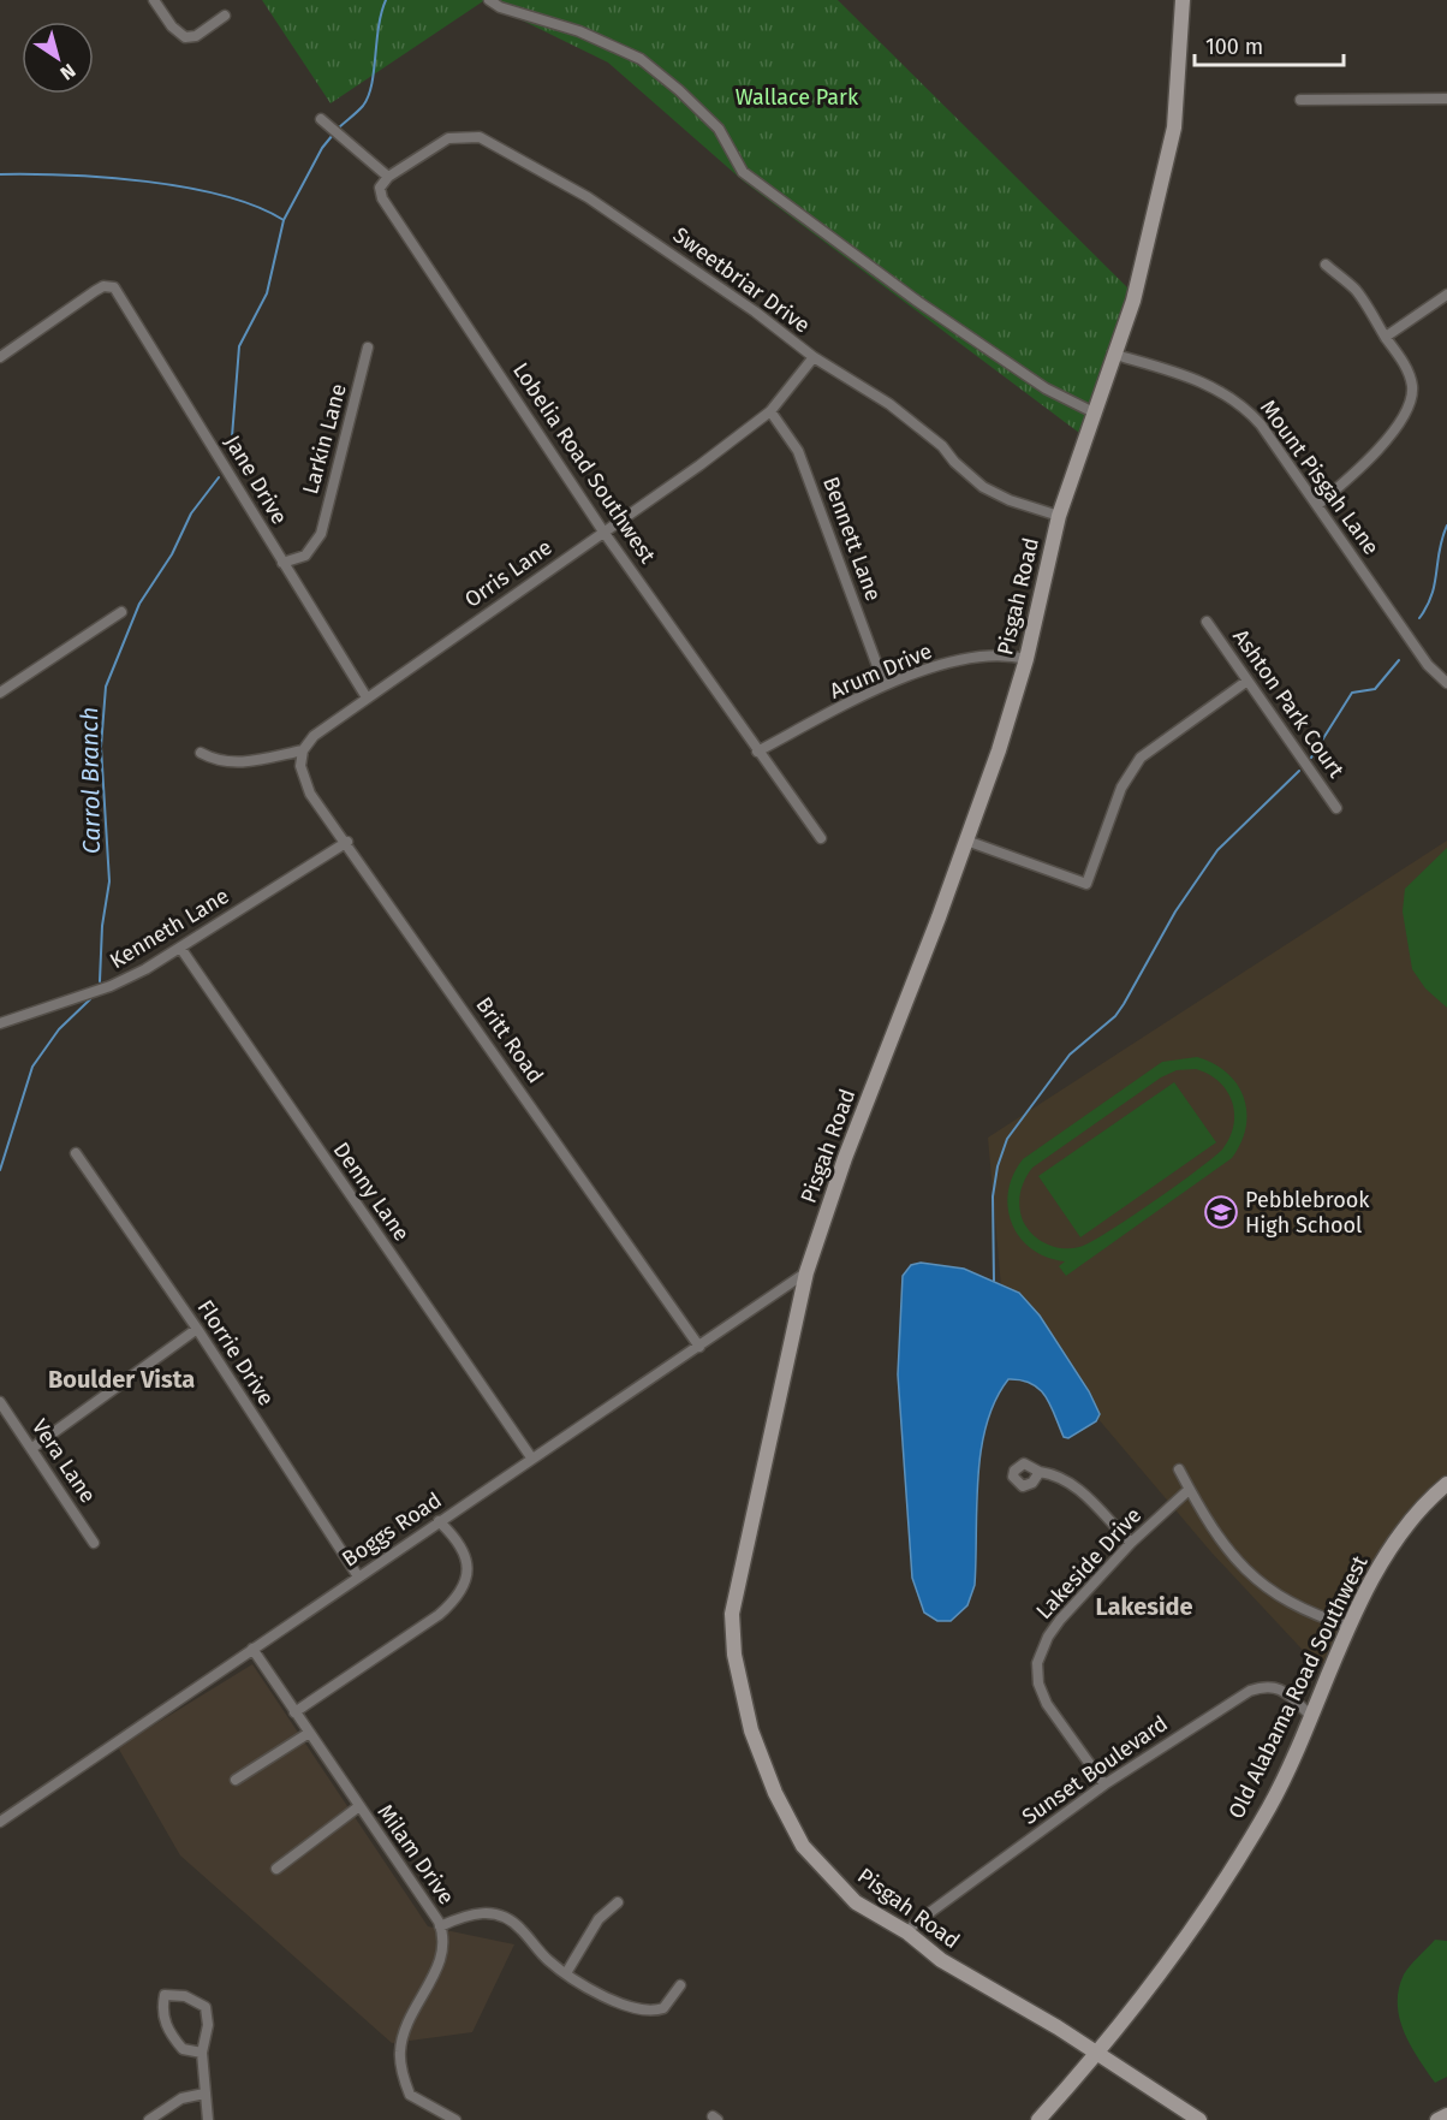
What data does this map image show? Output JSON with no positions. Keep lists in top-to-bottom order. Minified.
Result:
{"streets":{"street":["Sweetbriar Drive","Larkin Lane","Lobelia Road Southwest","Mount Pisgah Lane","Jane Drive","Bennett Lane","Orris Lane","Pisgah Road","Arum Drive","Ashton Park Court","Kenneth Lane","Britt Road","Denny Lane","Florrie Drive","Vera Lane","Boggs Road","Lakeside Drive","Old Alabama Road Southwest","Sunset Boulevard","Milam Drive"]},"crossings":[["Sweetbriar Drive","Lobelia Road Southwest"],["Sweetbriar Drive","Orris Lane"],["Sweetbriar Drive","Pisgah Road"],["Larkin Lane","Jane Drive"],["Lobelia Road Southwest","Orris Lane"],["Lobelia Road Southwest","Arum Drive"],["Mount Pisgah Lane","Pisgah Road"],["Jane Drive","Orris Lane"],["Bennett Lane","Orris Lane"],["Bennett Lane","Arum Drive"],["Orris Lane","Britt Road"],["Pisgah Road","Arum Drive"],["Pisgah Road","Boggs Road"],["Pisgah Road","Old Alabama Road Southwest"],["Pisgah Road","Sunset Boulevard"],["Kenneth Lane","Britt Road"],["Kenneth Lane","Denny Lane"],["Britt Road","Boggs Road"],["Denny Lane","Boggs Road"],["Florrie Drive","Boggs Road"],["Boggs Road","Milam Drive"],["Lakeside Drive","Sunset Boulevard"],["Old Alabama Road Southwest","Sunset Boulevard"]],"districts":["Boulder Vista","Lakeside"],"water":["Carrol Branch"],"parks":["Wallace Park"],"places":{"school or university":["Pebblebrook High School"]},"scale_bar":"100 m","north":"bottom right"}
